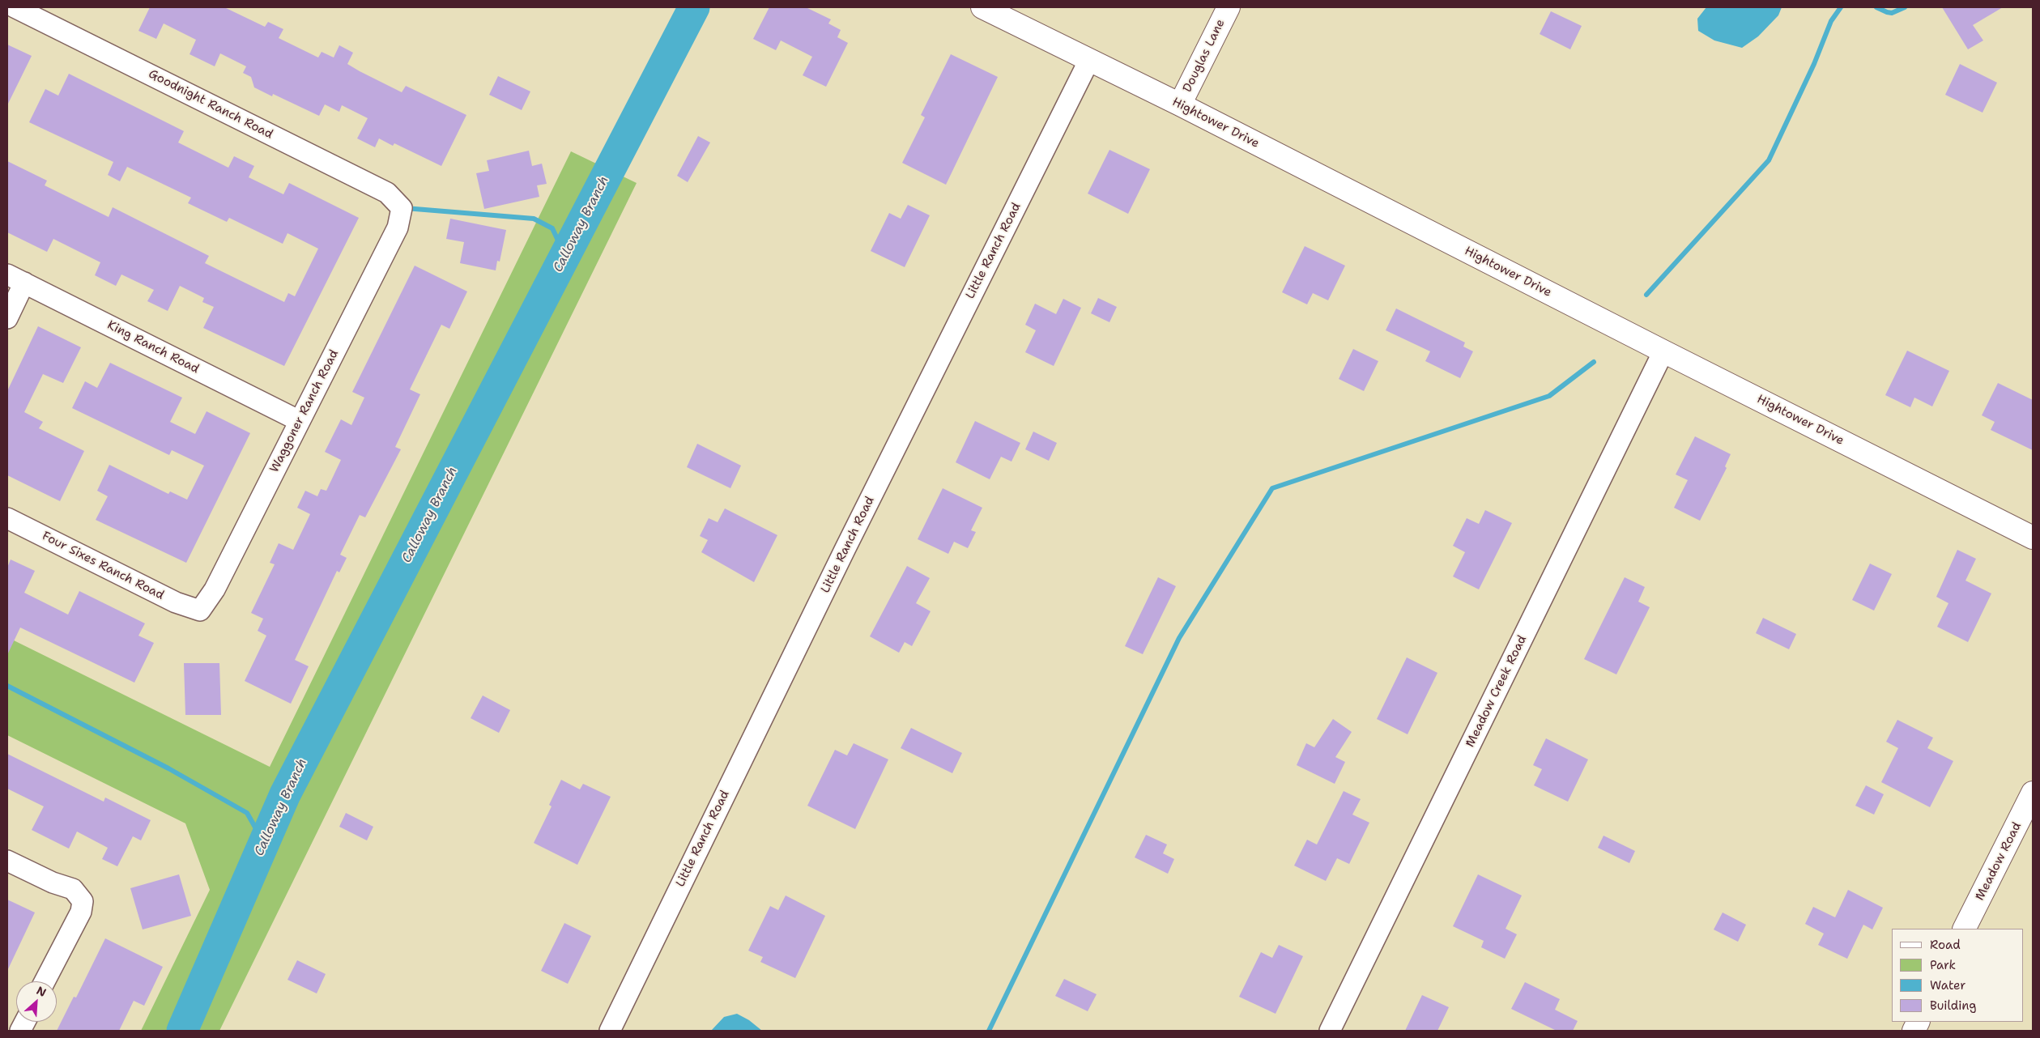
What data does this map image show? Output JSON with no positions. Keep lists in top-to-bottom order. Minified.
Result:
{"streets":{"street":["Douglas Lane","Goodnight Ranch Road","Hightower Drive","Little Ranch Road","King Ranch Road","Waggoner Ranch Road","Four Sixes Ranch Road","Meadow Creek Road","Meadow Road"]},"crossings":[["Douglas Lane","Hightower Drive"],["Goodnight Ranch Road","Waggoner Ranch Road"],["Hightower Drive","Little Ranch Road"],["Hightower Drive","Meadow Creek Road"],["King Ranch Road","Waggoner Ranch Road"],["Waggoner Ranch Road","Four Sixes Ranch Road"]],"water":["Calloway Branch"],"legend":["Road","Park","Water","Building"],"north":"top right"}
